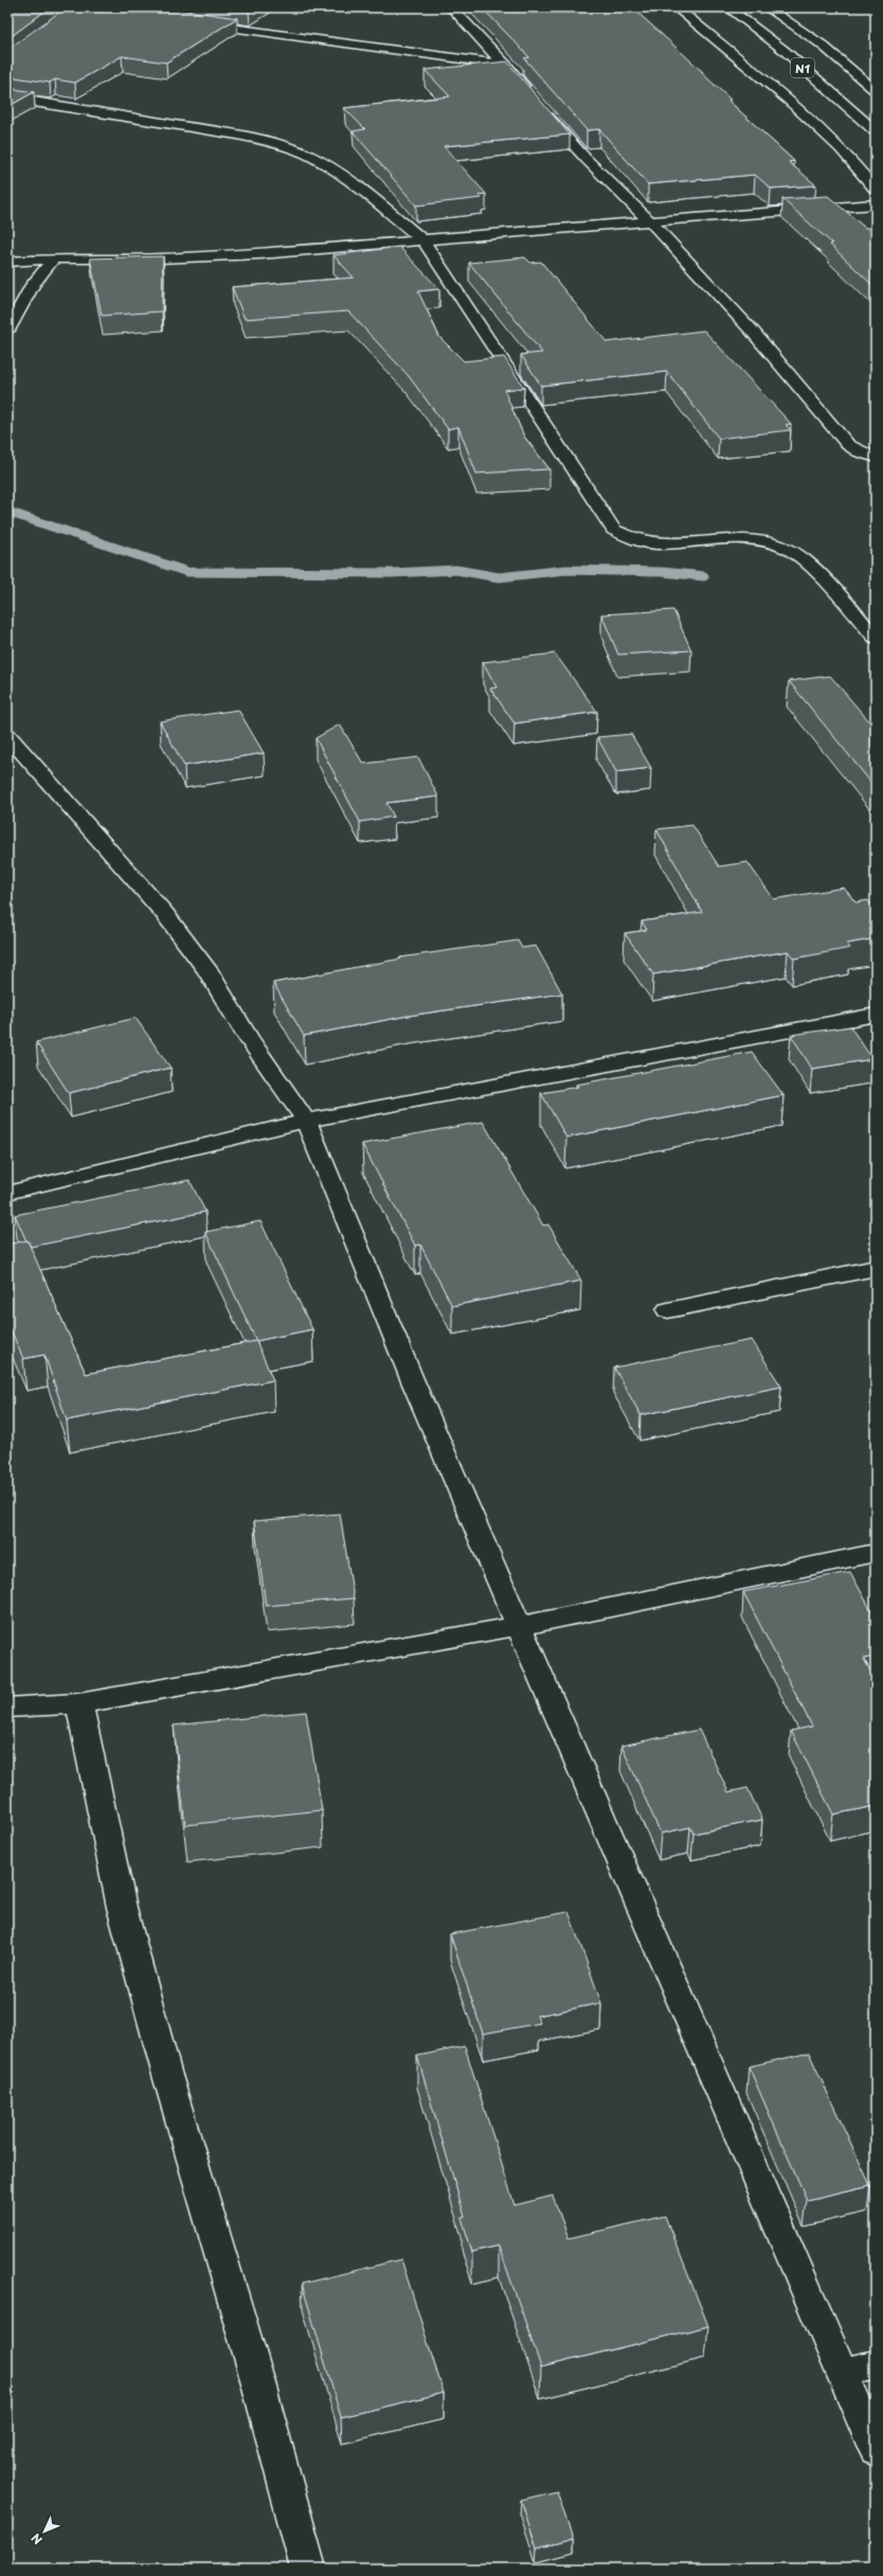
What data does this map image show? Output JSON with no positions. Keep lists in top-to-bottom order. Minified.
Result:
{"streets":{"street":["N1"]},"north":"bottom left"}
